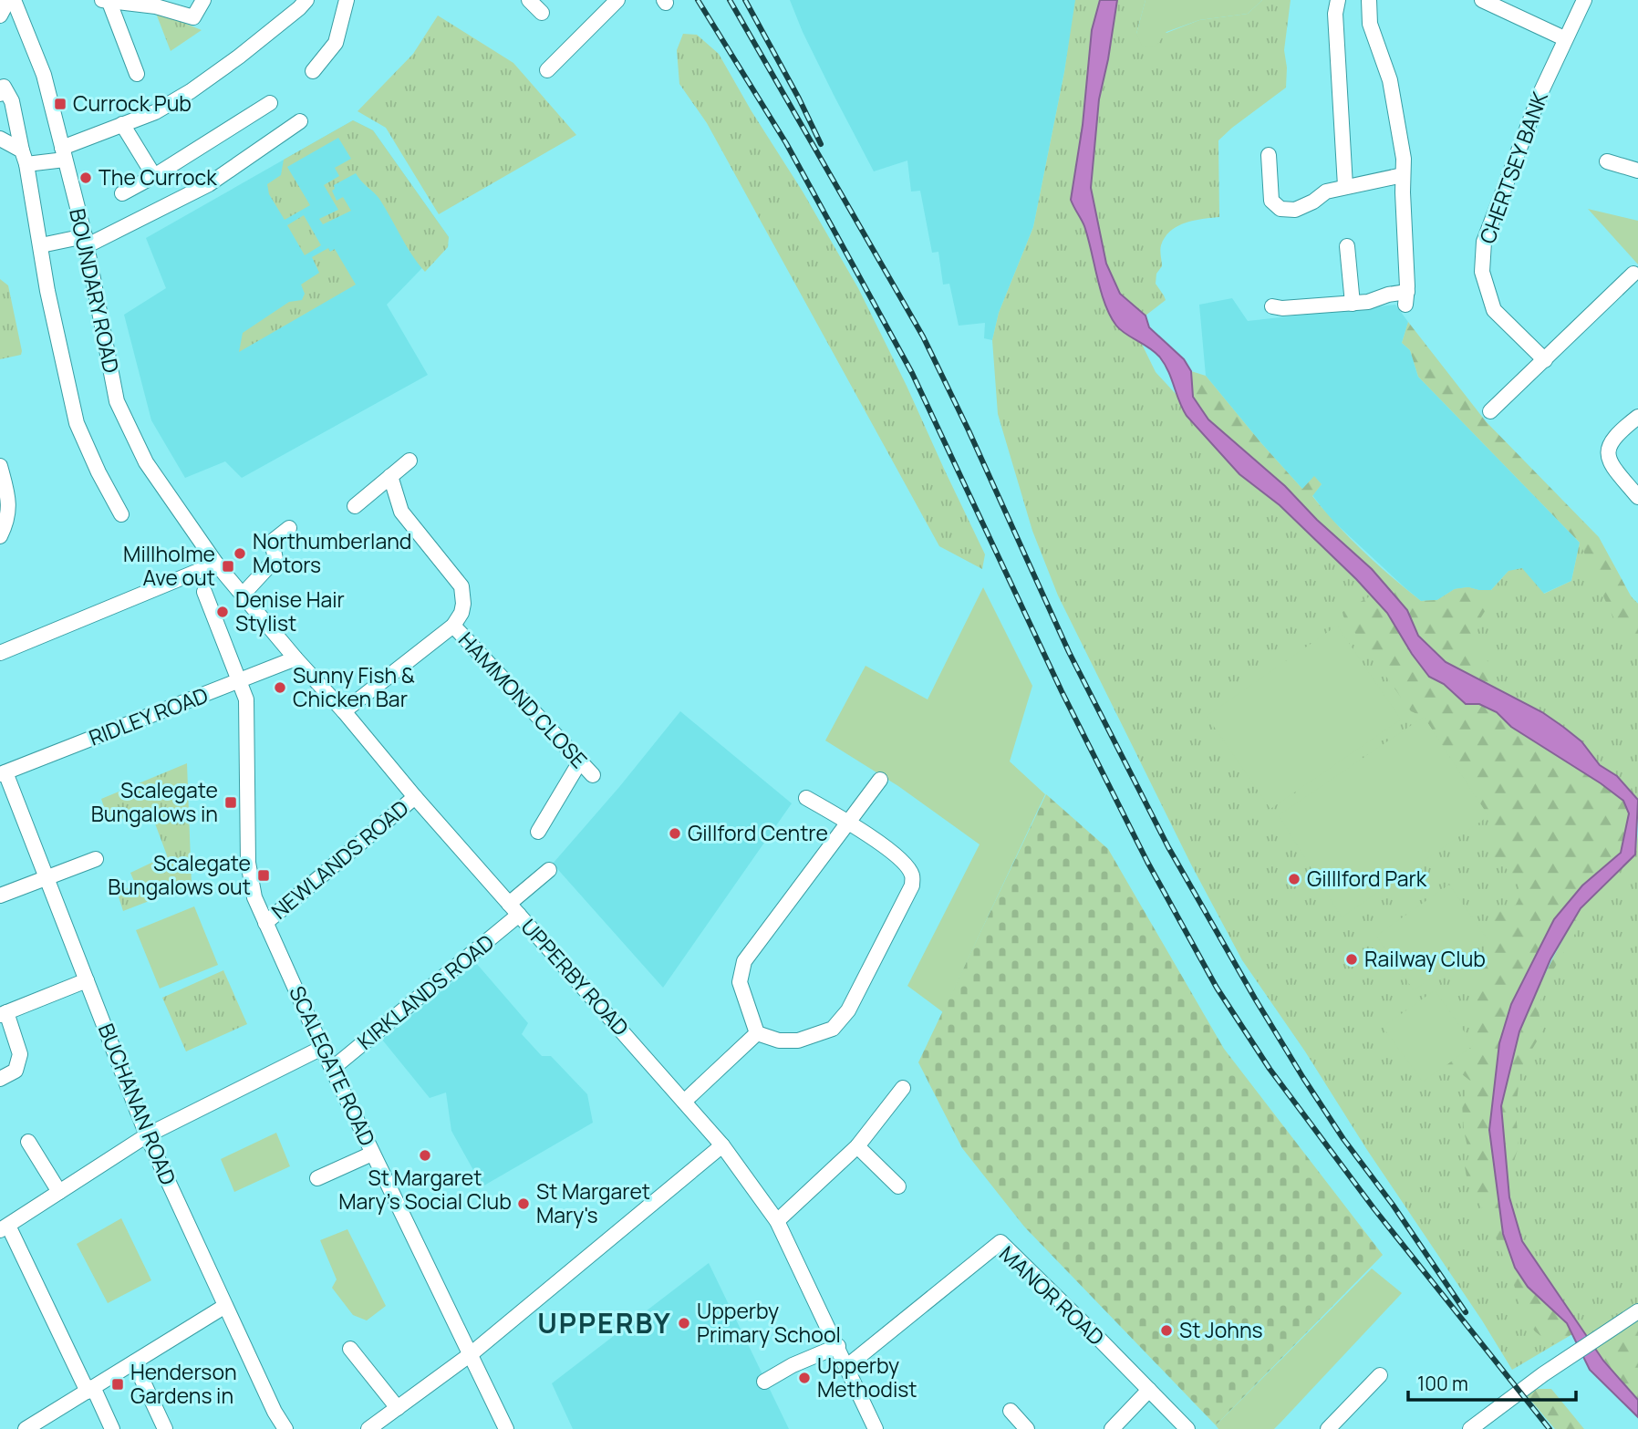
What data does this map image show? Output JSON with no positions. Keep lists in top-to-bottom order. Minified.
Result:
{"streets":{"street":["CHERTSEY BANK","BOUNDARY ROAD","HAMMOND CLOSE","RIDLEY ROAD","NEWLANDS ROAD","UPPERBY ROAD","KIRKLANDS ROAD","SCALEGATE ROAD","BUCHANAN ROAD","MANOR ROAD"]},"crossings":[["BOUNDARY ROAD","UPPERBY ROAD"],["RIDLEY ROAD","UPPERBY ROAD"],["RIDLEY ROAD","SCALEGATE ROAD"],["RIDLEY ROAD","BUCHANAN ROAD"],["NEWLANDS ROAD","UPPERBY ROAD"],["NEWLANDS ROAD","SCALEGATE ROAD"],["UPPERBY ROAD","KIRKLANDS ROAD"],["UPPERBY ROAD","MANOR ROAD"],["KIRKLANDS ROAD","SCALEGATE ROAD"]],"districts":["UPPERBY"],"places":{"transit":["Currock Pub","Millholme Ave out","Scalegate Bungalows in","Scalegate Bungalows out","Henderson Gardens in"],"other":["The Currock","Northumberland Motors","Denise Hair Stylist","Sunny Fish & Chicken Bar","Gillford Centre","Gilllford Park","Railway Club","St Margaret Mary's Social Club","St Margaret Mary's","Upperby Primary School","St Johns","Upperby Methodist"]},"scale_bar":"100 m"}
